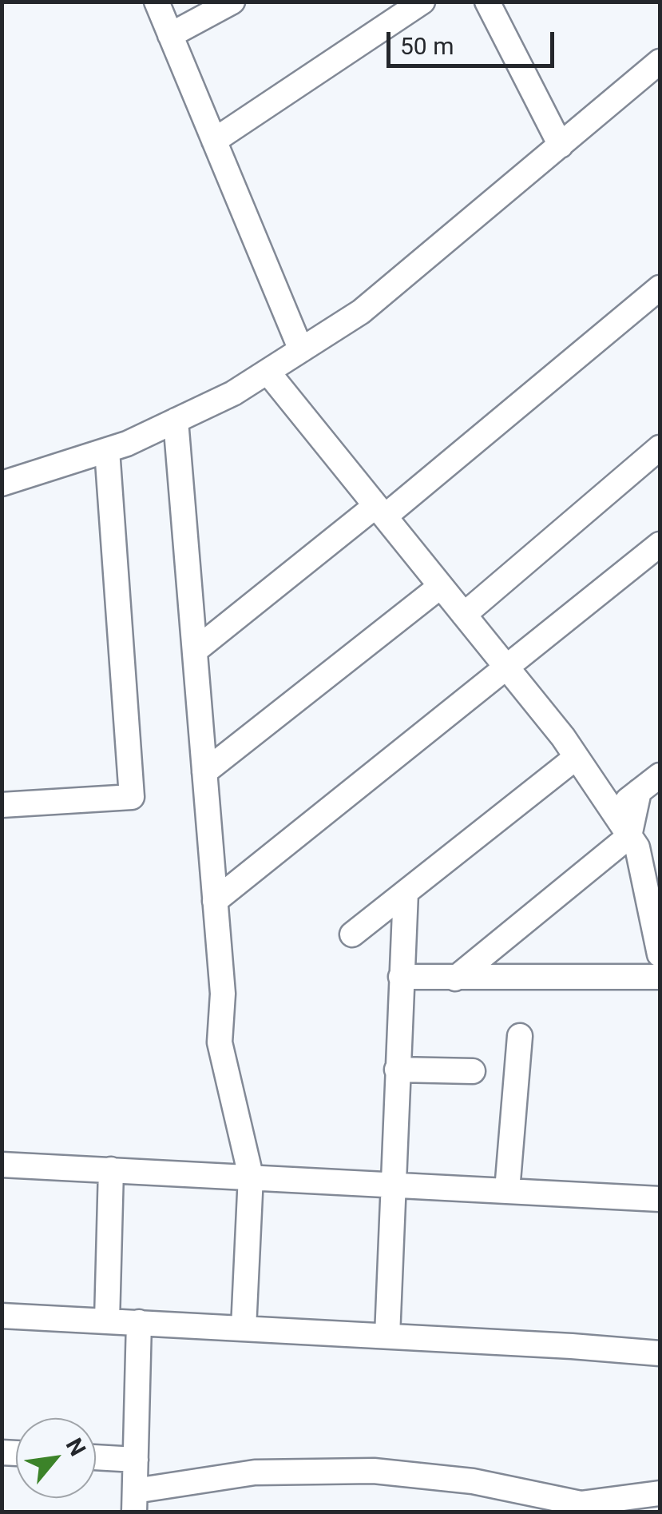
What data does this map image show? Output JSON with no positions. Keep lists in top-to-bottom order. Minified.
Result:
{"scale_bar":"50 m","north":"top right"}
